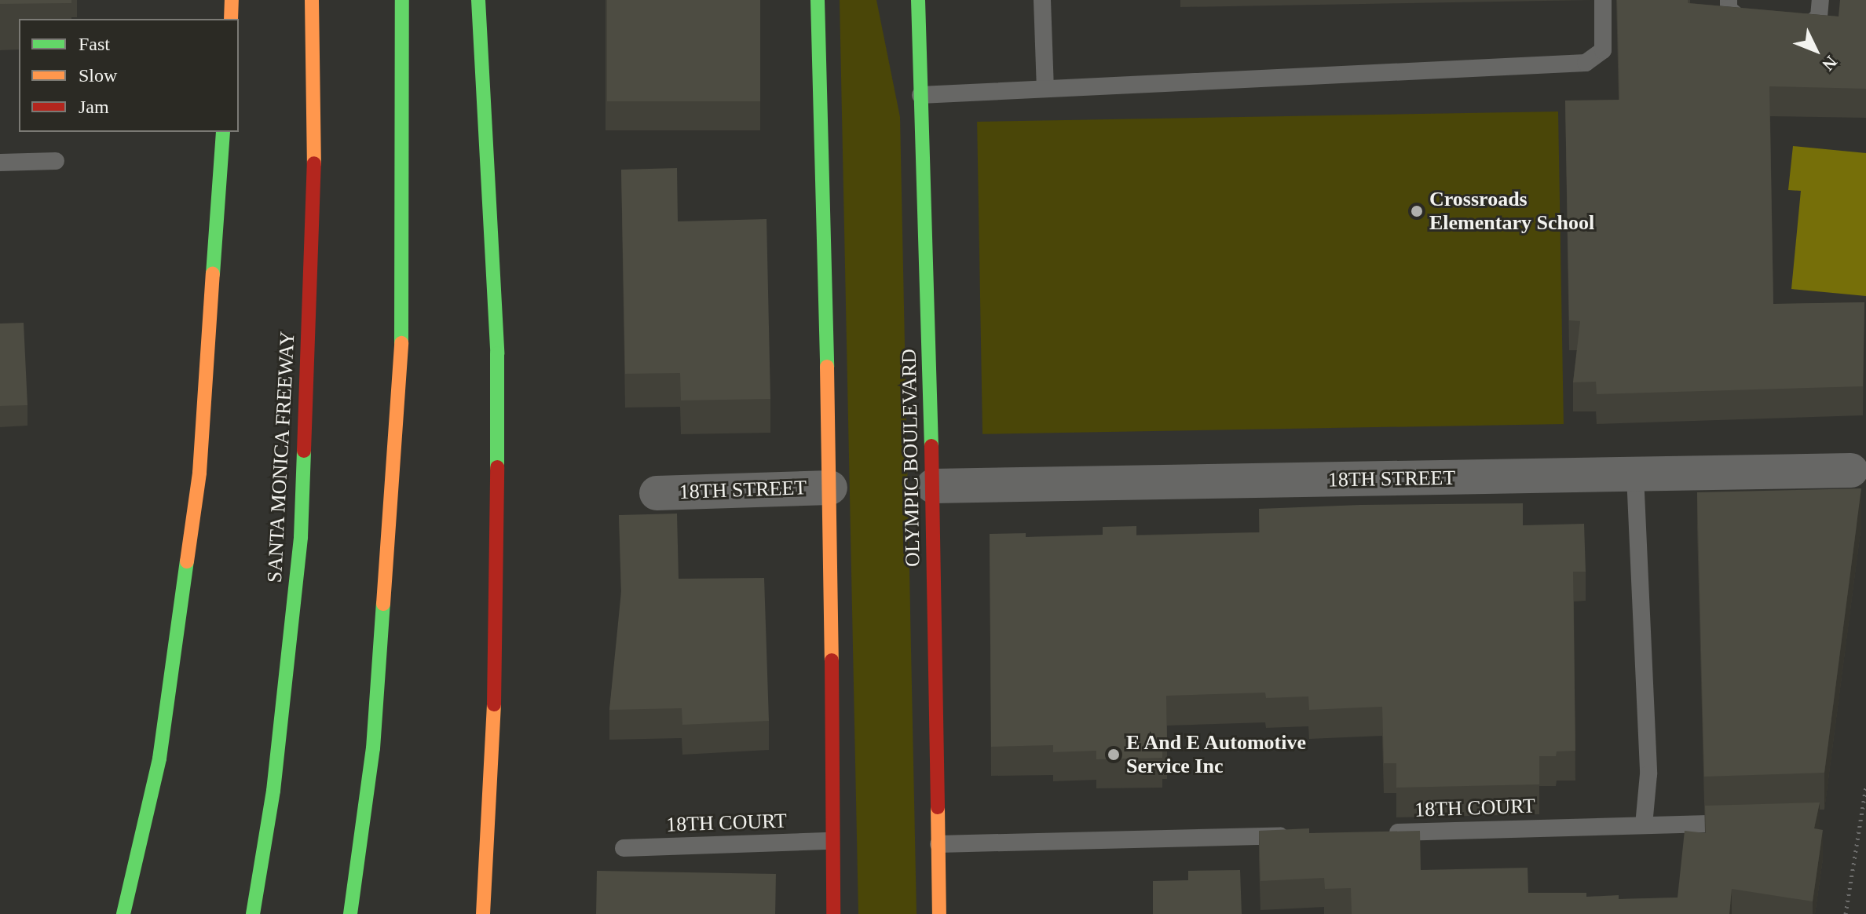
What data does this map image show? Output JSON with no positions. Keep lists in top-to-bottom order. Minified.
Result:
{"streets":{"main road":["SANTA MONICA FREEWAY","OLYMPIC BOULEVARD"],"street":["18TH STREET"],"lane":["18TH COURT"]},"crossings":[["OLYMPIC BOULEVARD","18TH STREET"]],"places":["Crossroads Elementary School","E And E Automotive Service Inc"],"legend":["Fast","Slow","Jam"],"north":"bottom right"}
